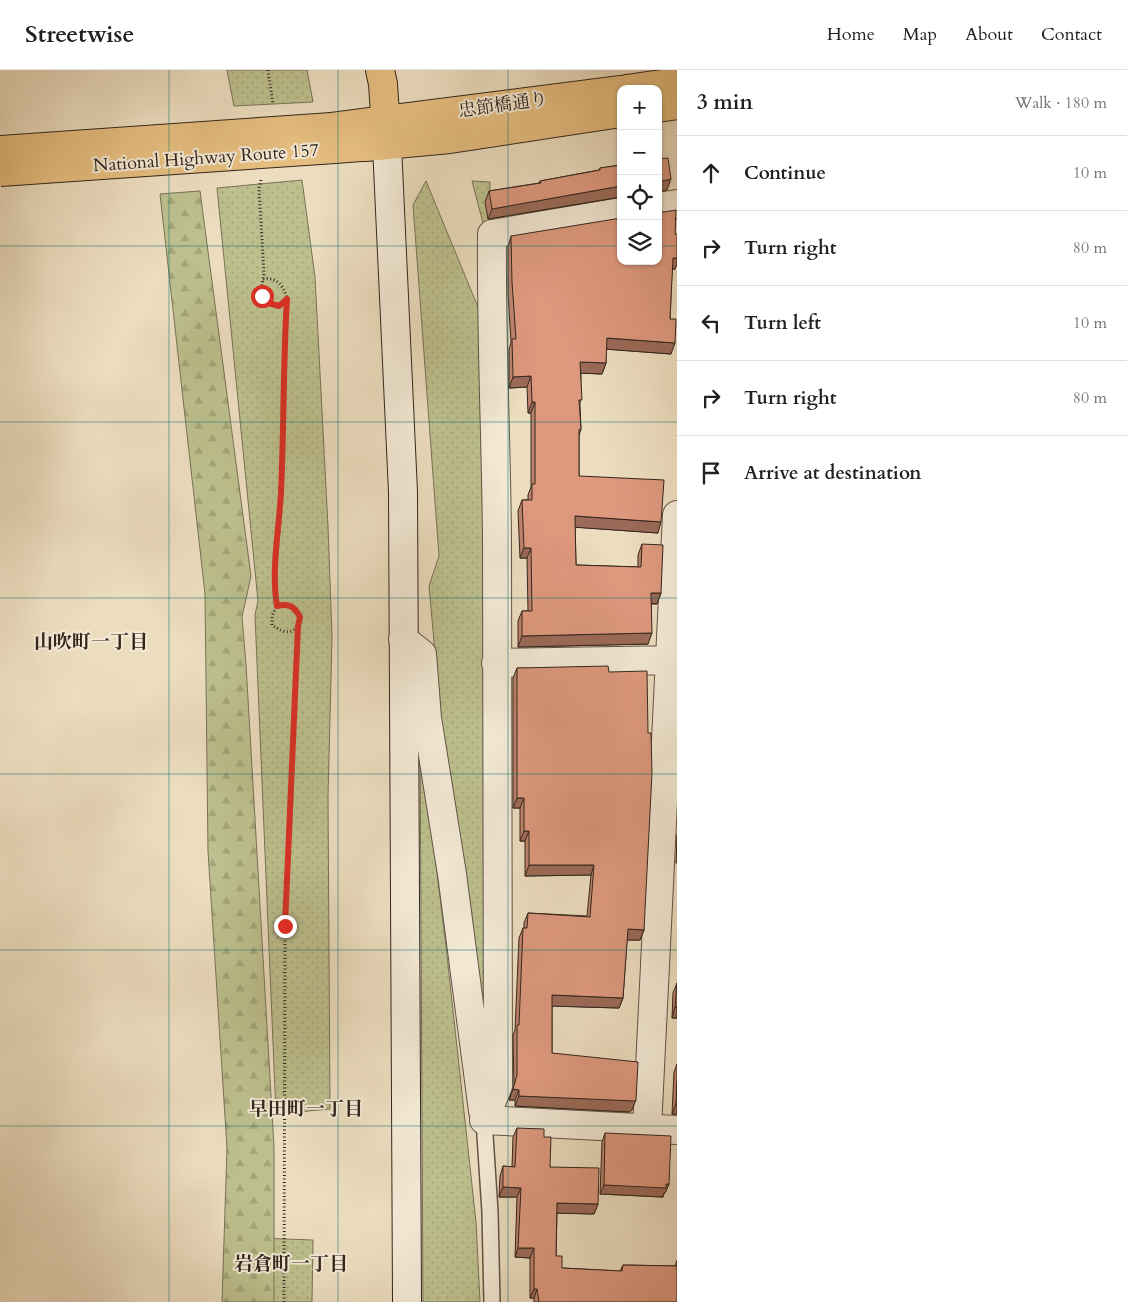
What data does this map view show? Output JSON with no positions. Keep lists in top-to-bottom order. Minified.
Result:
{"streets":{"main road":["忠節橋通り","National Highway Route 157"]},"districts":["山吹町一丁目","早田町一丁目","岩倉町一丁目"],"page":{"header":"Streetwise","nav":["Home","Map","About","Contact"],"heading":["3 min","Walk · 180 m"],"map_buttons":["+","−"],"list":[["Continue","10 m"],["Turn right","80 m"],["Turn left","10 m"],["Turn right","80 m"],"Arrive at destination"]}}
